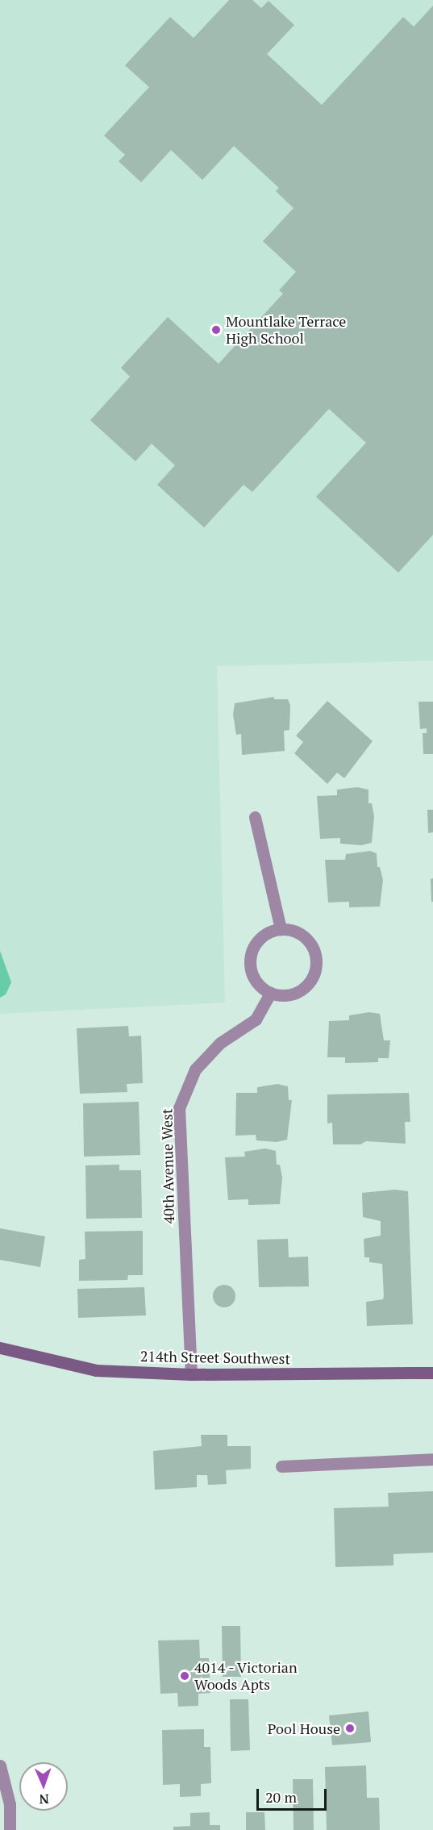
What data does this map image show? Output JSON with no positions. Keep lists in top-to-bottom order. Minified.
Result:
{"streets":{"street":["40th Avenue West","214th Street Southwest"]},"crossings":[["40th Avenue West","214th Street Southwest"]],"places":["Mountlake Terrace High School","4014 - Victorian Woods Apts","Pool House"],"scale_bar":"20 m","north":"bottom"}
